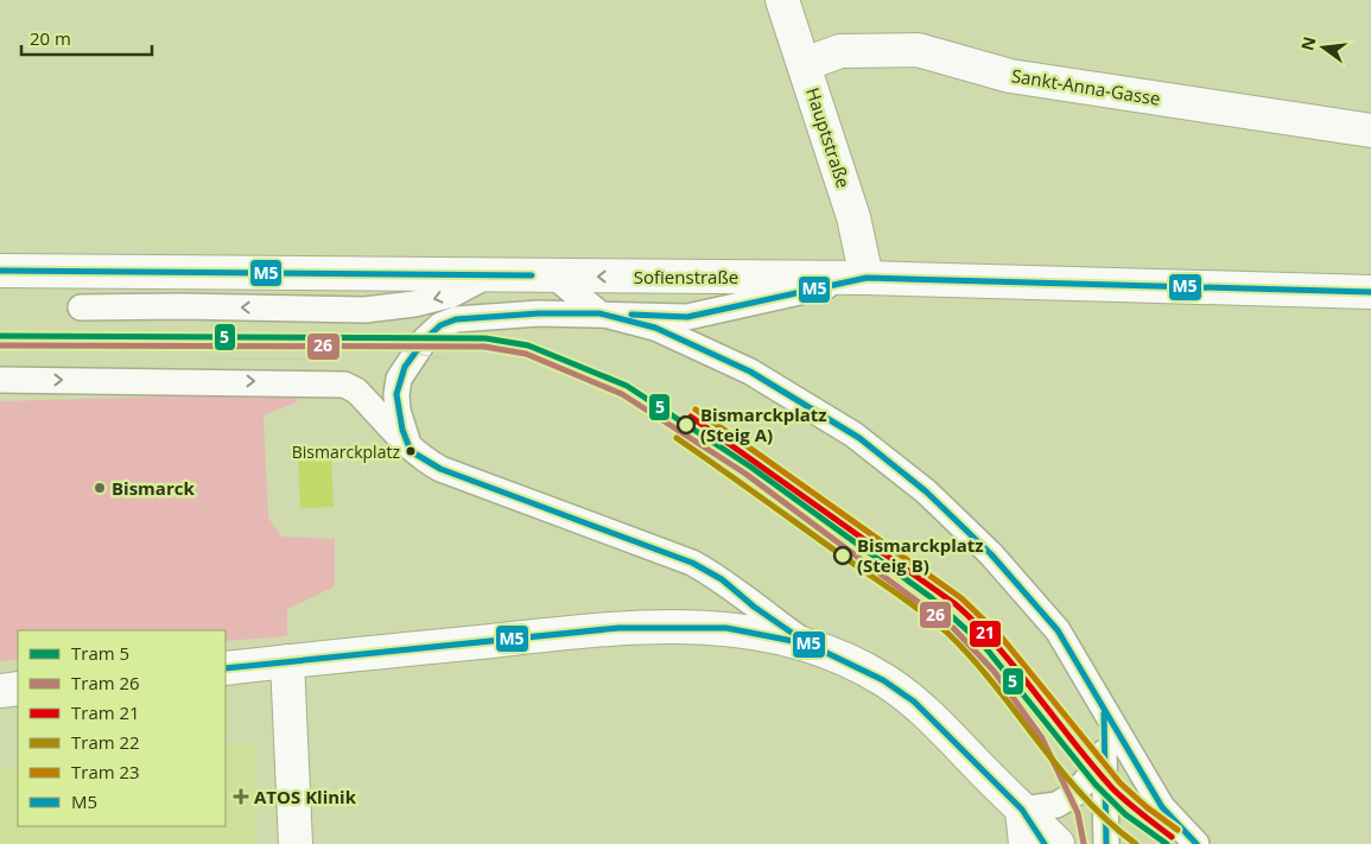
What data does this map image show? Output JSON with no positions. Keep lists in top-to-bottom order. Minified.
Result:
{"streets":{"main road":["Sankt-Anna-Gasse","Hauptstraße","Sofienstraße"]},"crossings":[["Sankt-Anna-Gasse","Hauptstraße"],["Hauptstraße","Sofienstraße"]],"places":{"other":["Bismarckplatz (Steig A)","Bismarckplatz","Bismarck","Bismarckplatz (Steig B)"],"health":["ATOS Klinik"]},"lines":["transit line M5","tram line 5","tram line 26","tram line 23","tram line 21","tram line 22"],"legend":["Tram 5","Tram 26","Tram 21","Tram 22","Tram 23","M5"],"scale_bar":"20 m","north":"left"}
